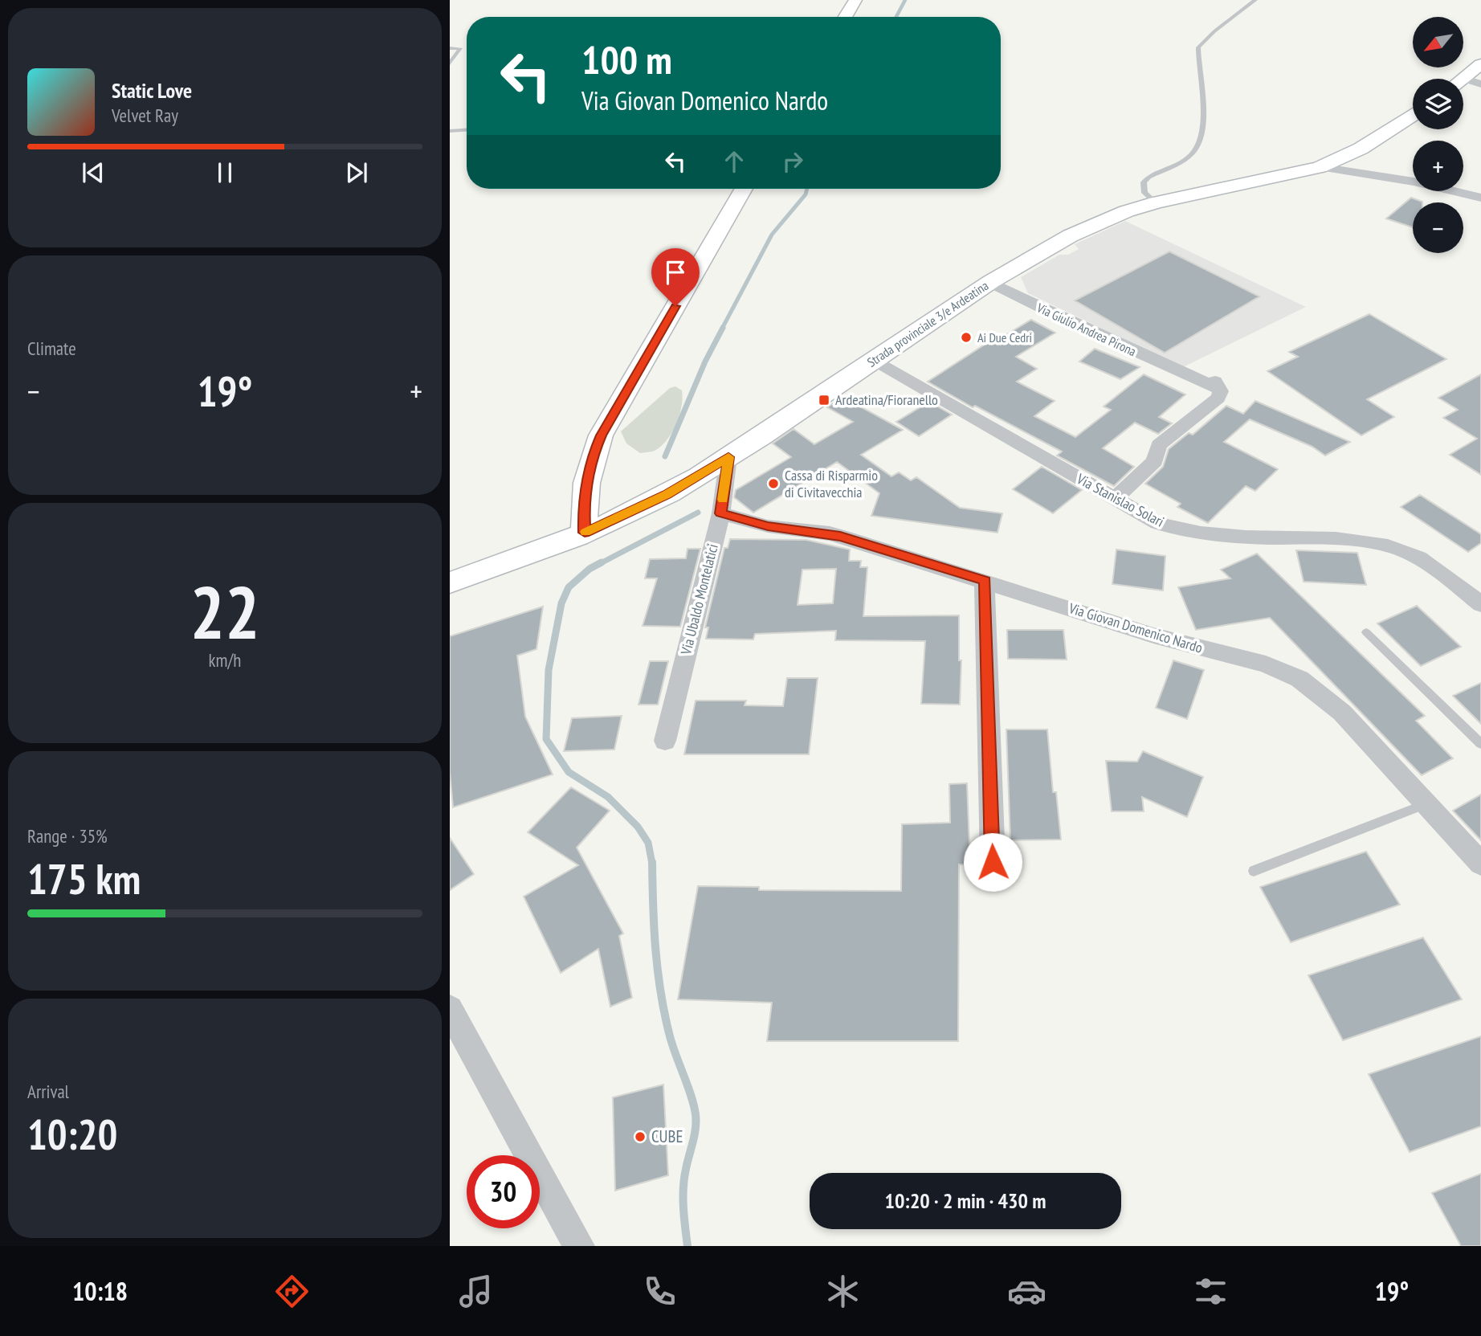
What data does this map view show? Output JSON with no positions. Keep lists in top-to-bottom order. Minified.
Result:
{"streets":{"main road":["Strada provinciale 3/e Ardeatina"],"street":["Via Giulio Andrea Pirona","Via Stanislao Solari","Via Ubaldo Montelatici","Via Giovan Domenico Nardo"]},"crossings":[["Strada provinciale 3/e Ardeatina","Via Giulio Andrea Pirona"],["Strada provinciale 3/e Ardeatina","Via Stanislao Solari"],["Strada provinciale 3/e Ardeatina","Via Ubaldo Montelatici"],["Via Giulio Andrea Pirona","Via Stanislao Solari"],["Via Ubaldo Montelatici","Via Giovan Domenico Nardo"]],"places":{"other":["Ai Due Cedri","Cassa di Risparmio di Civitavecchia","CUBE"],"transit":["Ardeatina/Fioranello"]},"north":"bottom left","page":{"map_buttons":["+","−"],"turn":["100 m","Via Giovan Domenico Nardo"],"song":["Static Love","Velvet Ray"],"tile":["Climate",["22","km/h"],["Range · 35%","175 km"],["Arrival","10:20"]],"heat":["−","19°","+"],"limit":"30","trip":"10:20 · 2 min · 430 m","tabs":["10:18","19°"]}}
